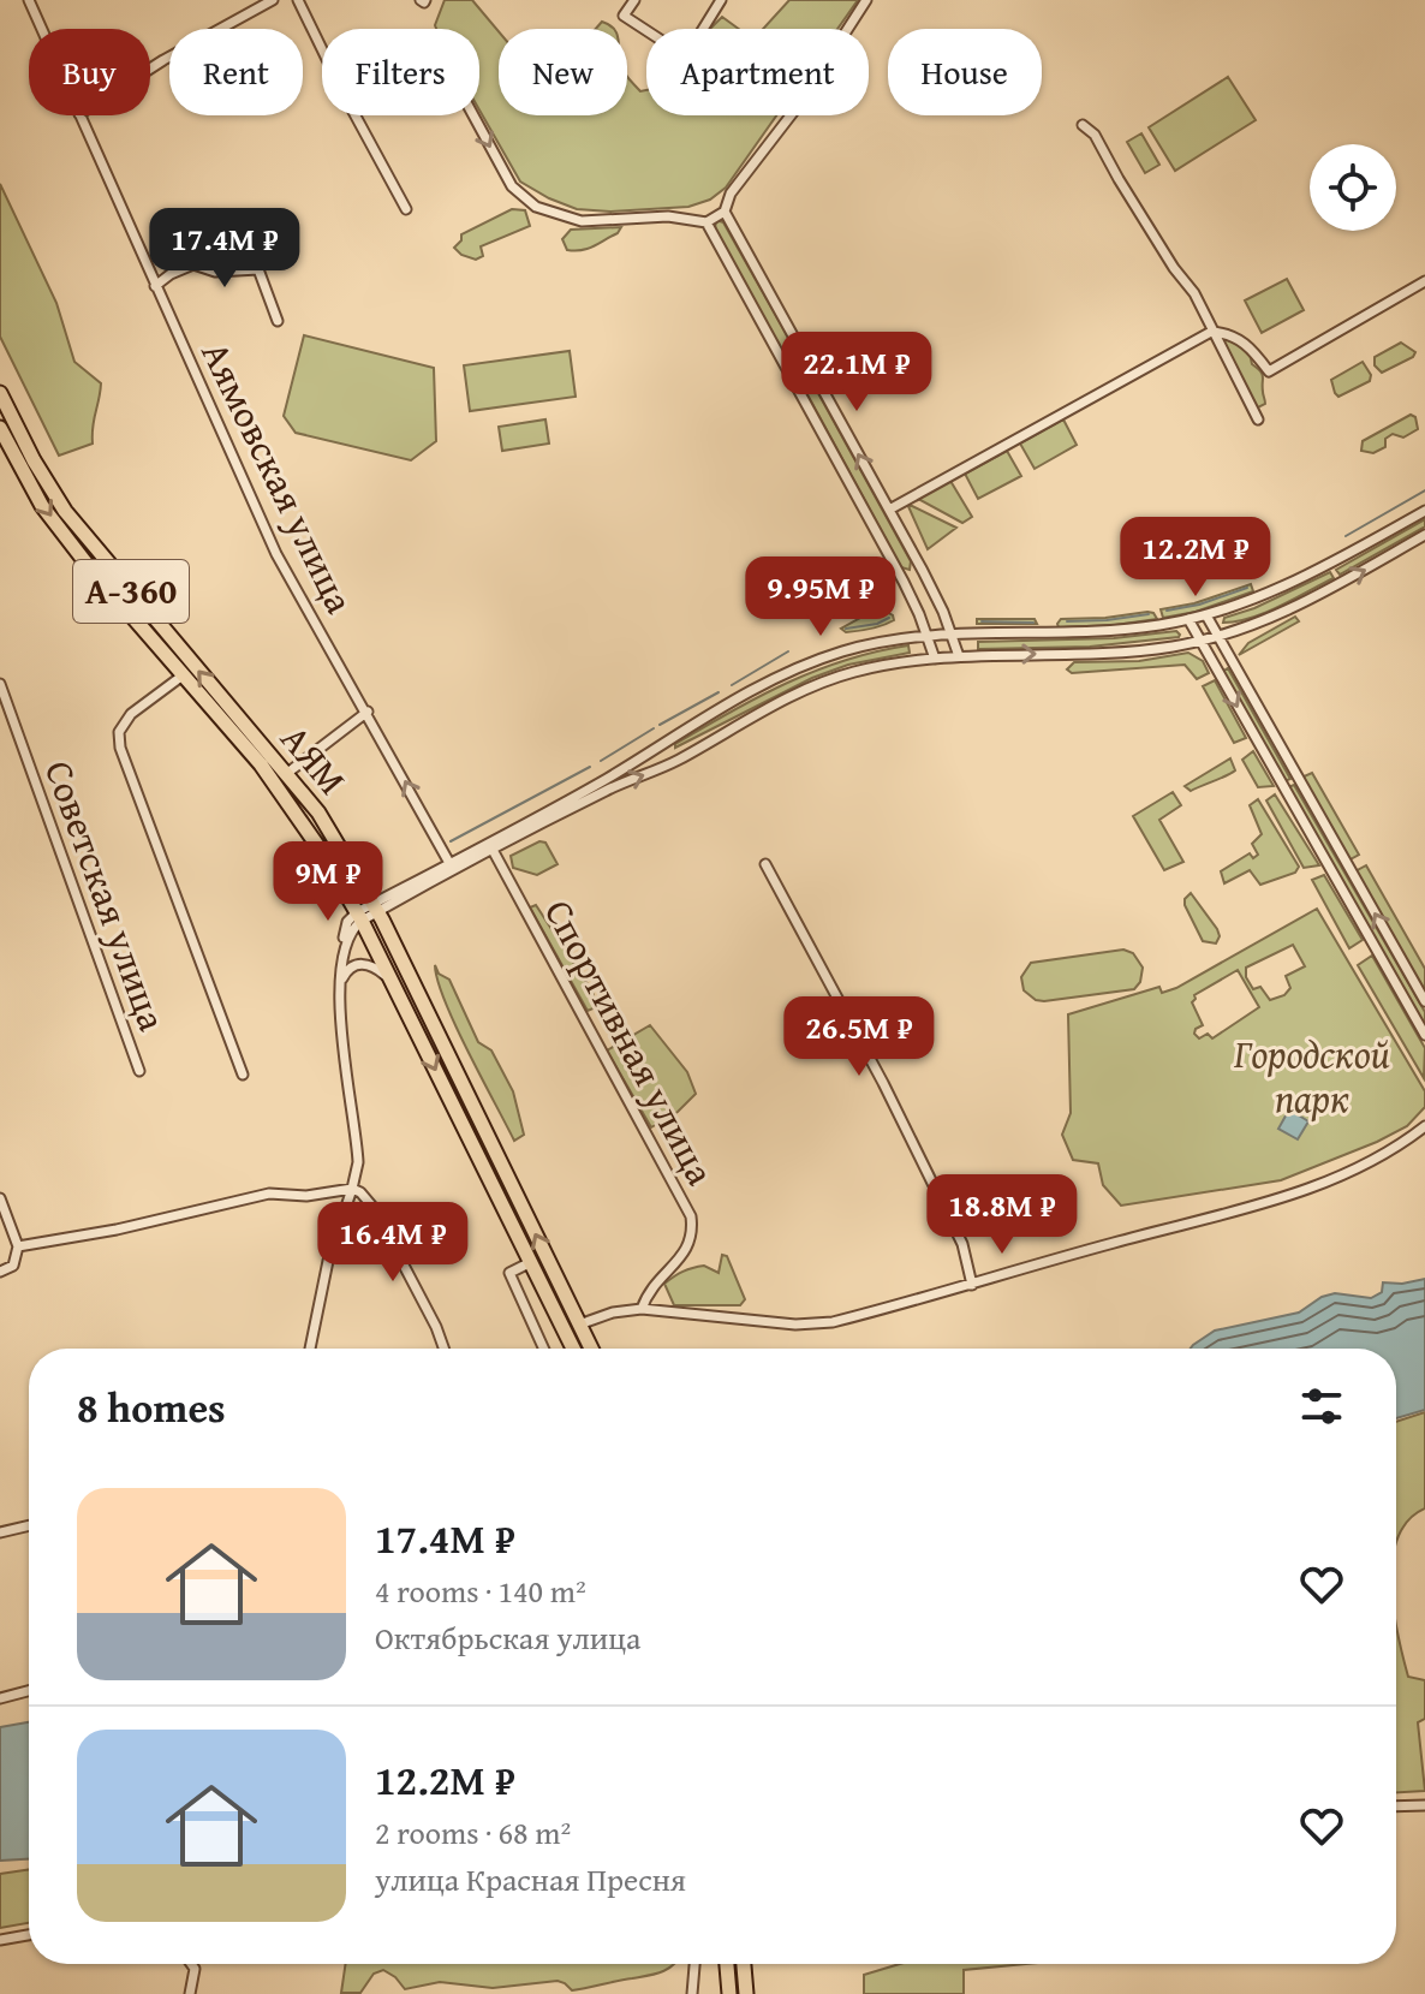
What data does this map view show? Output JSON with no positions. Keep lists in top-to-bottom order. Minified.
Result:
{"streets":{"highway":["А-360","АЯМ"],"street":["Аямовская улица","Советская улица","Спортивная улица"]},"parks":["Городской парк"],"page":{"chip":["Buy","Rent","Filters","New","Apartment","House"],"price":["17.4M ₽","22.1M ₽","12.2M ₽","9.95M ₽","9M ₽","26.5M ₽","18.8M ₽","16.4M ₽"],"heading":"8 homes","list":[{"name":"17.4M ₽","note":"4 rooms · 140 m² · Октябрьская улица"},{"name":"12.2M ₽","note":"2 rooms · 68 m² · улица Красная Пресня"}]}}
